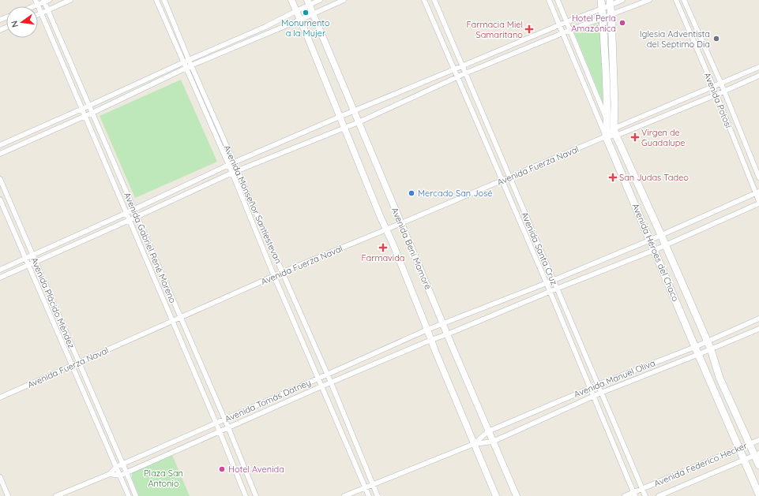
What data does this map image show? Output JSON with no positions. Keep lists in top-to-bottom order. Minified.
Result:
{"streets":{"main road":["Avenida Héroes del Chaco"],"street":["Avenida Potosí","Avenida Fuerza Naval","Avenida Monseñor Santiestevan","Avenida Gabriel René Moreno","Avenida Beni Mamoré","Avenida Santa Cruz","Avenida Plácido Méndez","Avenida Manuel Oliva","Avenida Tomás Datney","Avenida Federico Hecker"]},"crossings":[["Avenida Potosí","Avenida Fuerza Naval"],["Avenida Potosí","Avenida Tomás Datney"],["Avenida Fuerza Naval","Avenida Monseñor Santiestevan"],["Avenida Fuerza Naval","Avenida Gabriel René Moreno"],["Avenida Fuerza Naval","Avenida Beni Mamoré"],["Avenida Fuerza Naval","Avenida Santa Cruz"],["Avenida Fuerza Naval","Avenida Héroes del Chaco"],["Avenida Fuerza Naval","Avenida Plácido Méndez"],["Avenida Monseñor Santiestevan","Avenida Manuel Oliva"],["Avenida Monseñor Santiestevan","Avenida Tomás Datney"],["Avenida Gabriel René Moreno","Avenida Tomás Datney"],["Avenida Beni Mamoré","Avenida Manuel Oliva"],["Avenida Beni Mamoré","Avenida Tomás Datney"],["Avenida Santa Cruz","Avenida Manuel Oliva"],["Avenida Santa Cruz","Avenida Tomás Datney"],["Avenida Santa Cruz","Avenida Federico Hecker"],["Avenida Héroes del Chaco","Avenida Manuel Oliva"],["Avenida Héroes del Chaco","Avenida Tomás Datney"],["Avenida Héroes del Chaco","Avenida Federico Hecker"],["Avenida Plácido Méndez","Avenida Tomás Datney"]],"parks":["Plaza San Antonio"],"places":{"other":["Monumento a la Mujer","Hotel Perla Amazónica","Iglesia Adventista del Septimo Dia","Mercado San José","Hotel Avenida"],"health":["Farmacia Miel Samaritano","Virgen de Guadalupe","San Judas Tadeo","Farmavida"]},"north":"left"}
